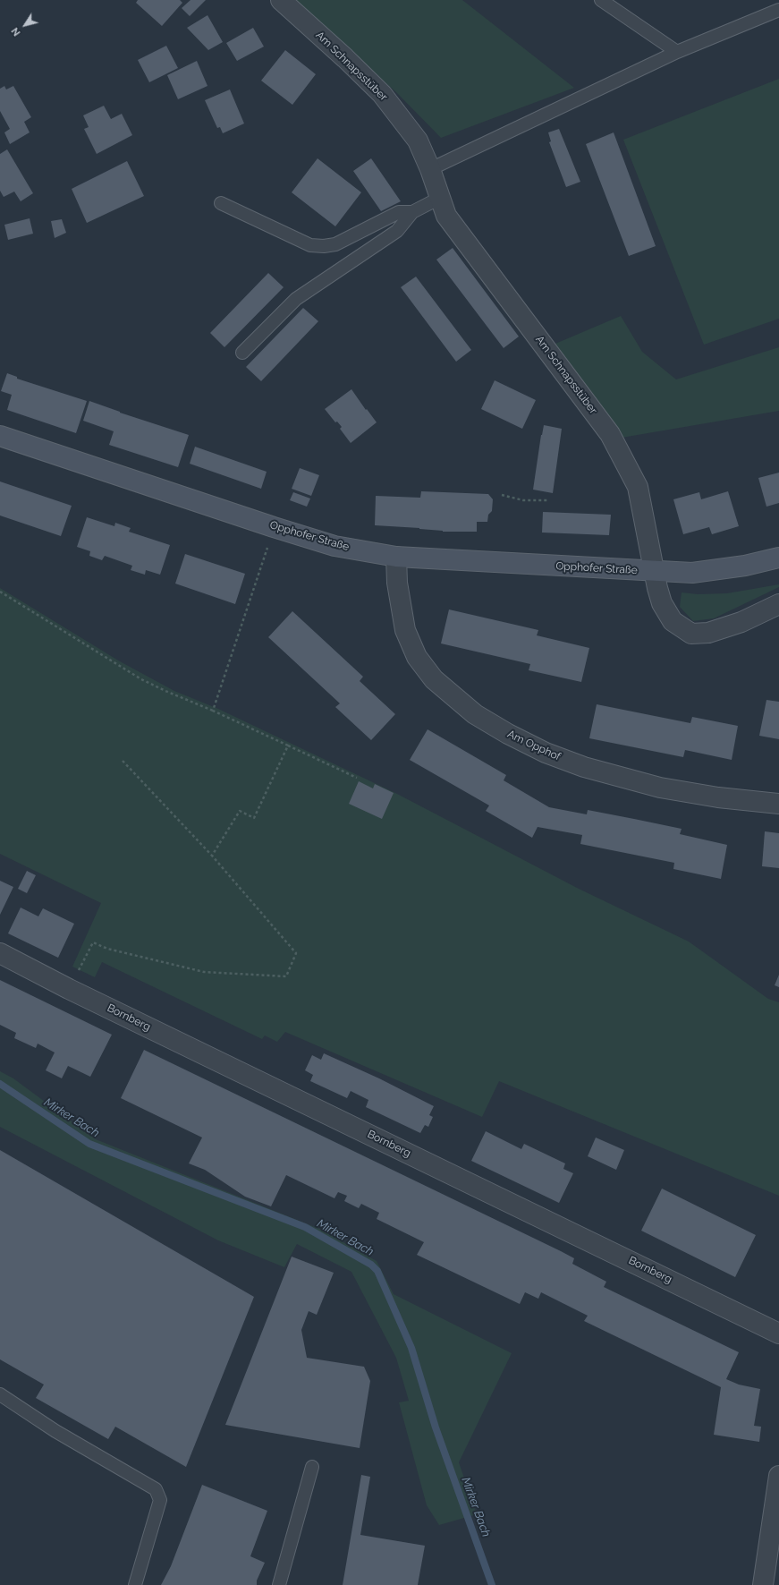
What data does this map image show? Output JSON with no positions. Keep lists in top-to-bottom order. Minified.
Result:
{"streets":{"street":["Am Schnapsstüber","Opphofer Straße","Am Opphof","Bornberg"]},"crossings":[["Am Schnapsstüber","Opphofer Straße"],["Opphofer Straße","Am Opphof"]],"water":["Mirker Bach"],"north":"bottom left"}
